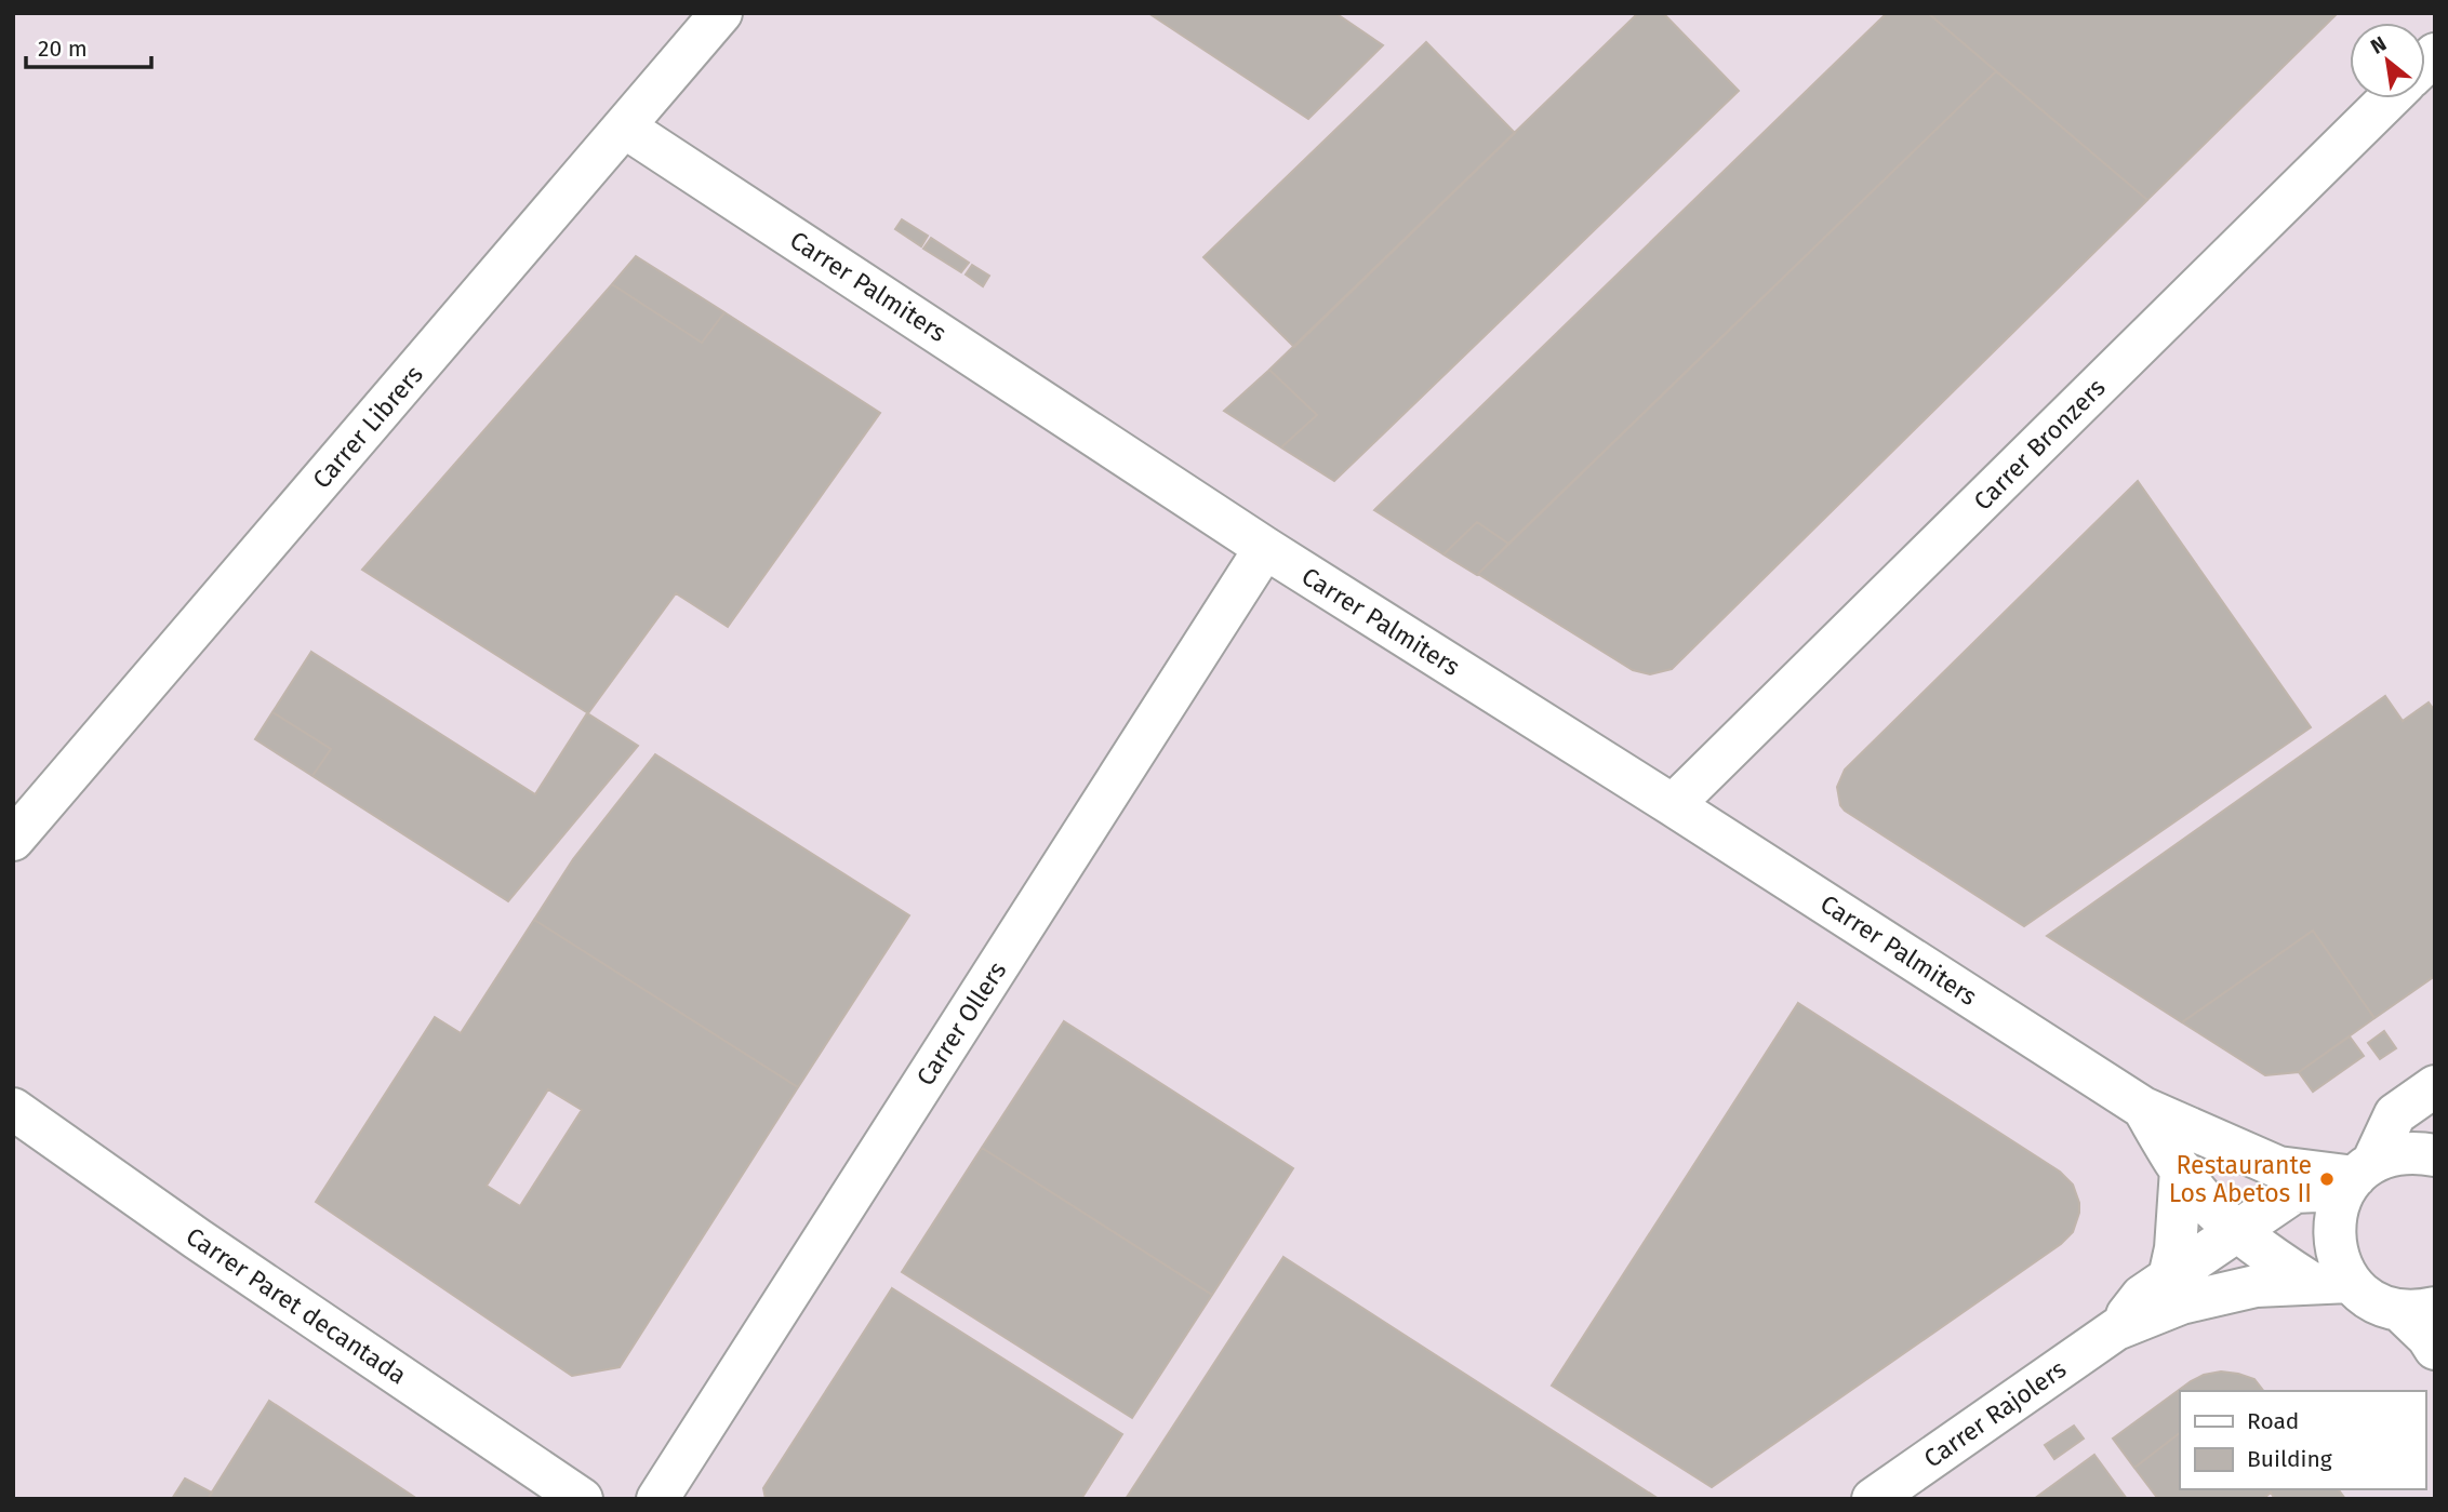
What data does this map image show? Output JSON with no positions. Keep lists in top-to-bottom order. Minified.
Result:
{"streets":{"street":["Carrer Palmiters","Carrer Librers","Carrer Bronzers","Carrer Ollers","Carrer Paret decantada","Carrer Rajolers"]},"crossings":[["Carrer Palmiters","Carrer Librers"],["Carrer Palmiters","Carrer Bronzers"],["Carrer Palmiters","Carrer Ollers"],["Carrer Palmiters","Carrer Rajolers"]],"places":["Restaurante Los Abetos II"],"legend":["Road","Building"],"scale_bar":"20 m","north":"top left"}
